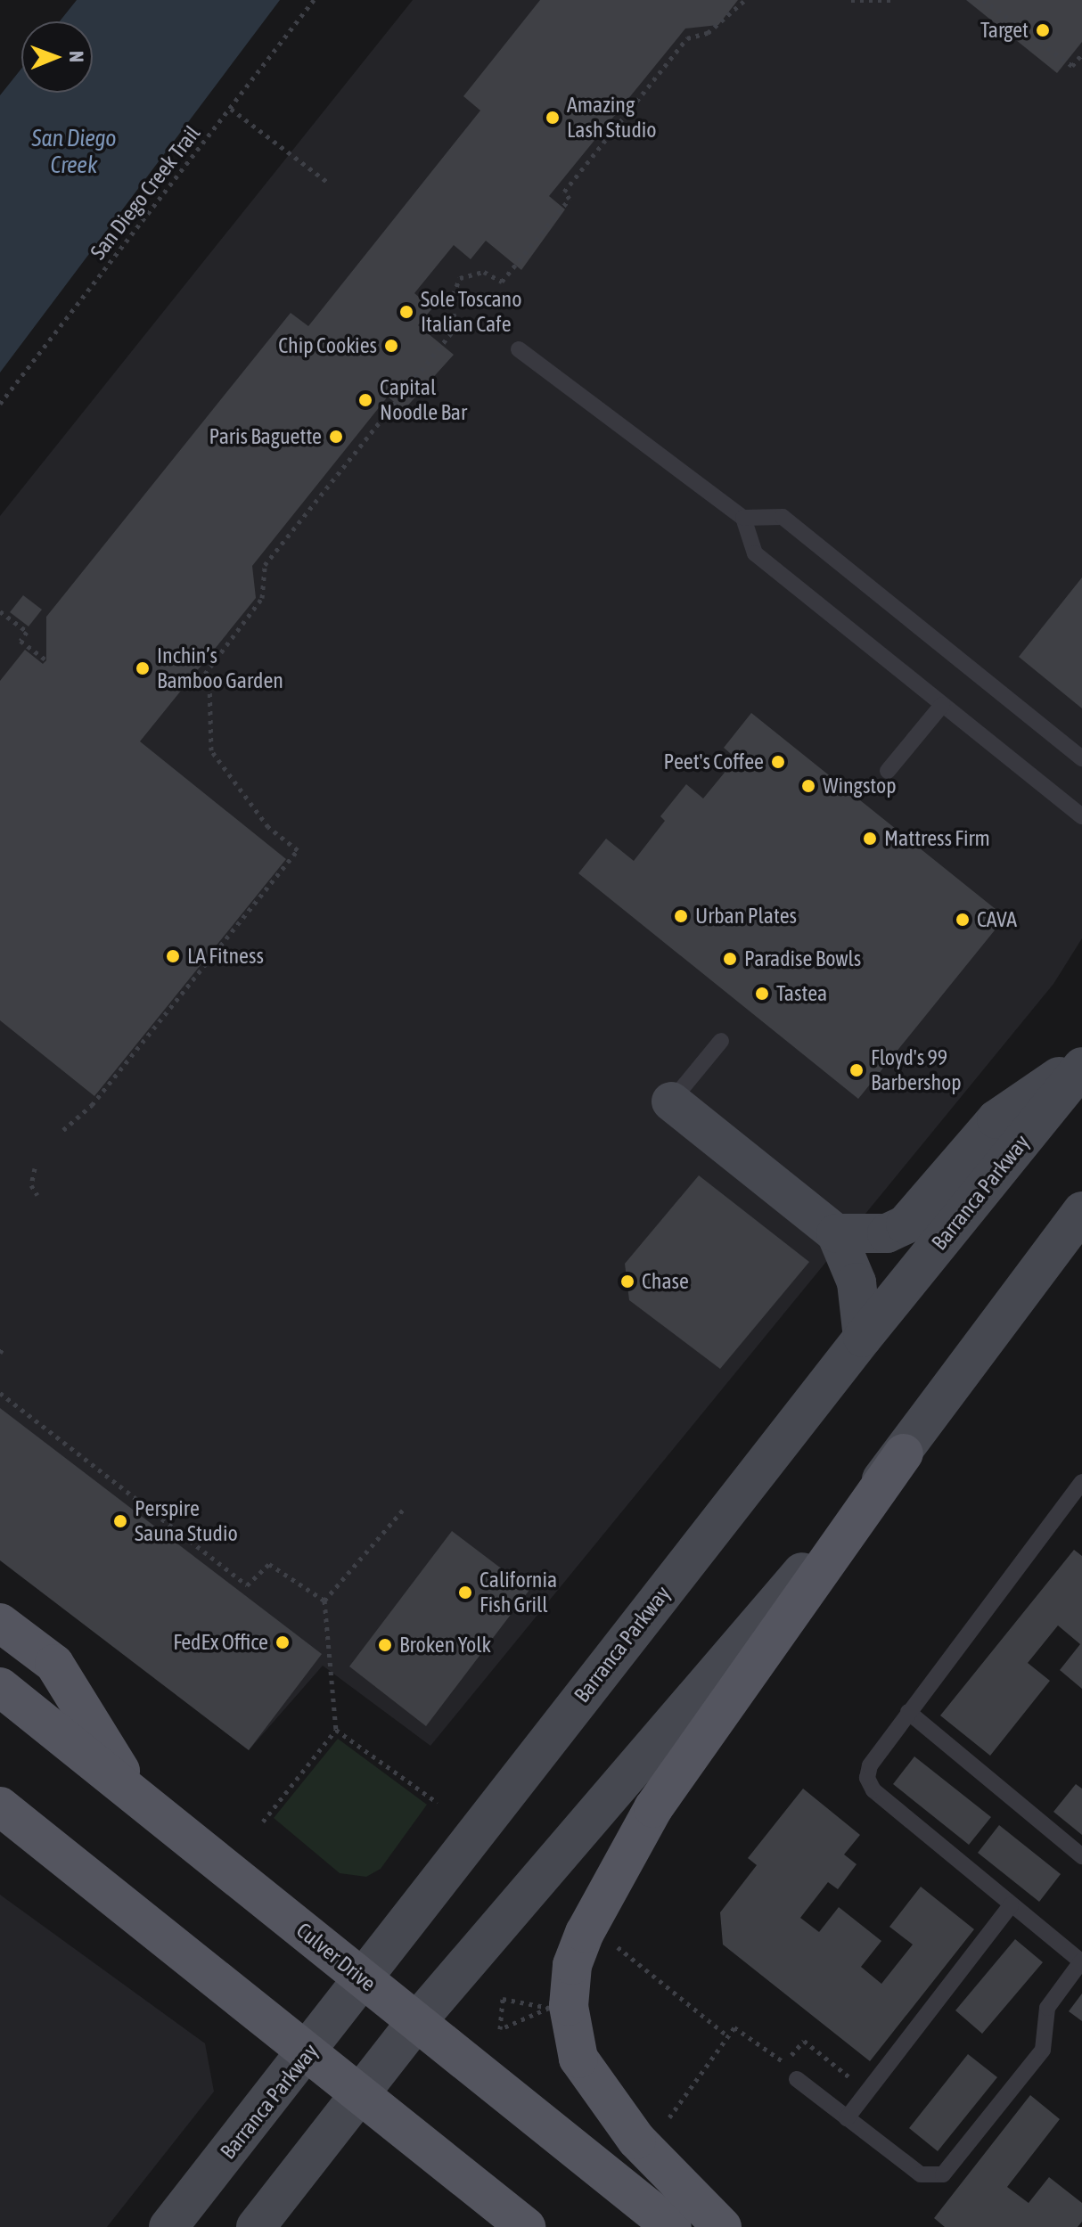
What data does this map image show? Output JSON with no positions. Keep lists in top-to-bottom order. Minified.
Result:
{"streets":{"main road":["Barranca Parkway","Culver Drive"],"path":["San Diego Creek Trail"]},"crossings":[["Barranca Parkway","Culver Drive"]],"water":["San Diego Creek"],"places":["Target","Amazing Lash Studio","Sole Toscano Italian Cafe","Chip Cookies","Capital Noodle Bar","Paris Baguette","Inchin’s Bamboo Garden","Peet's Coffee","Wingstop","Mattress Firm","Urban Plates","CAVA","LA Fitness","Paradise Bowls","Tastea","Floyd's 99 Barbershop","Chase","Perspire Sauna Studio","California Fish Grill","FedEx Office","Broken Yolk"],"north":"right"}
